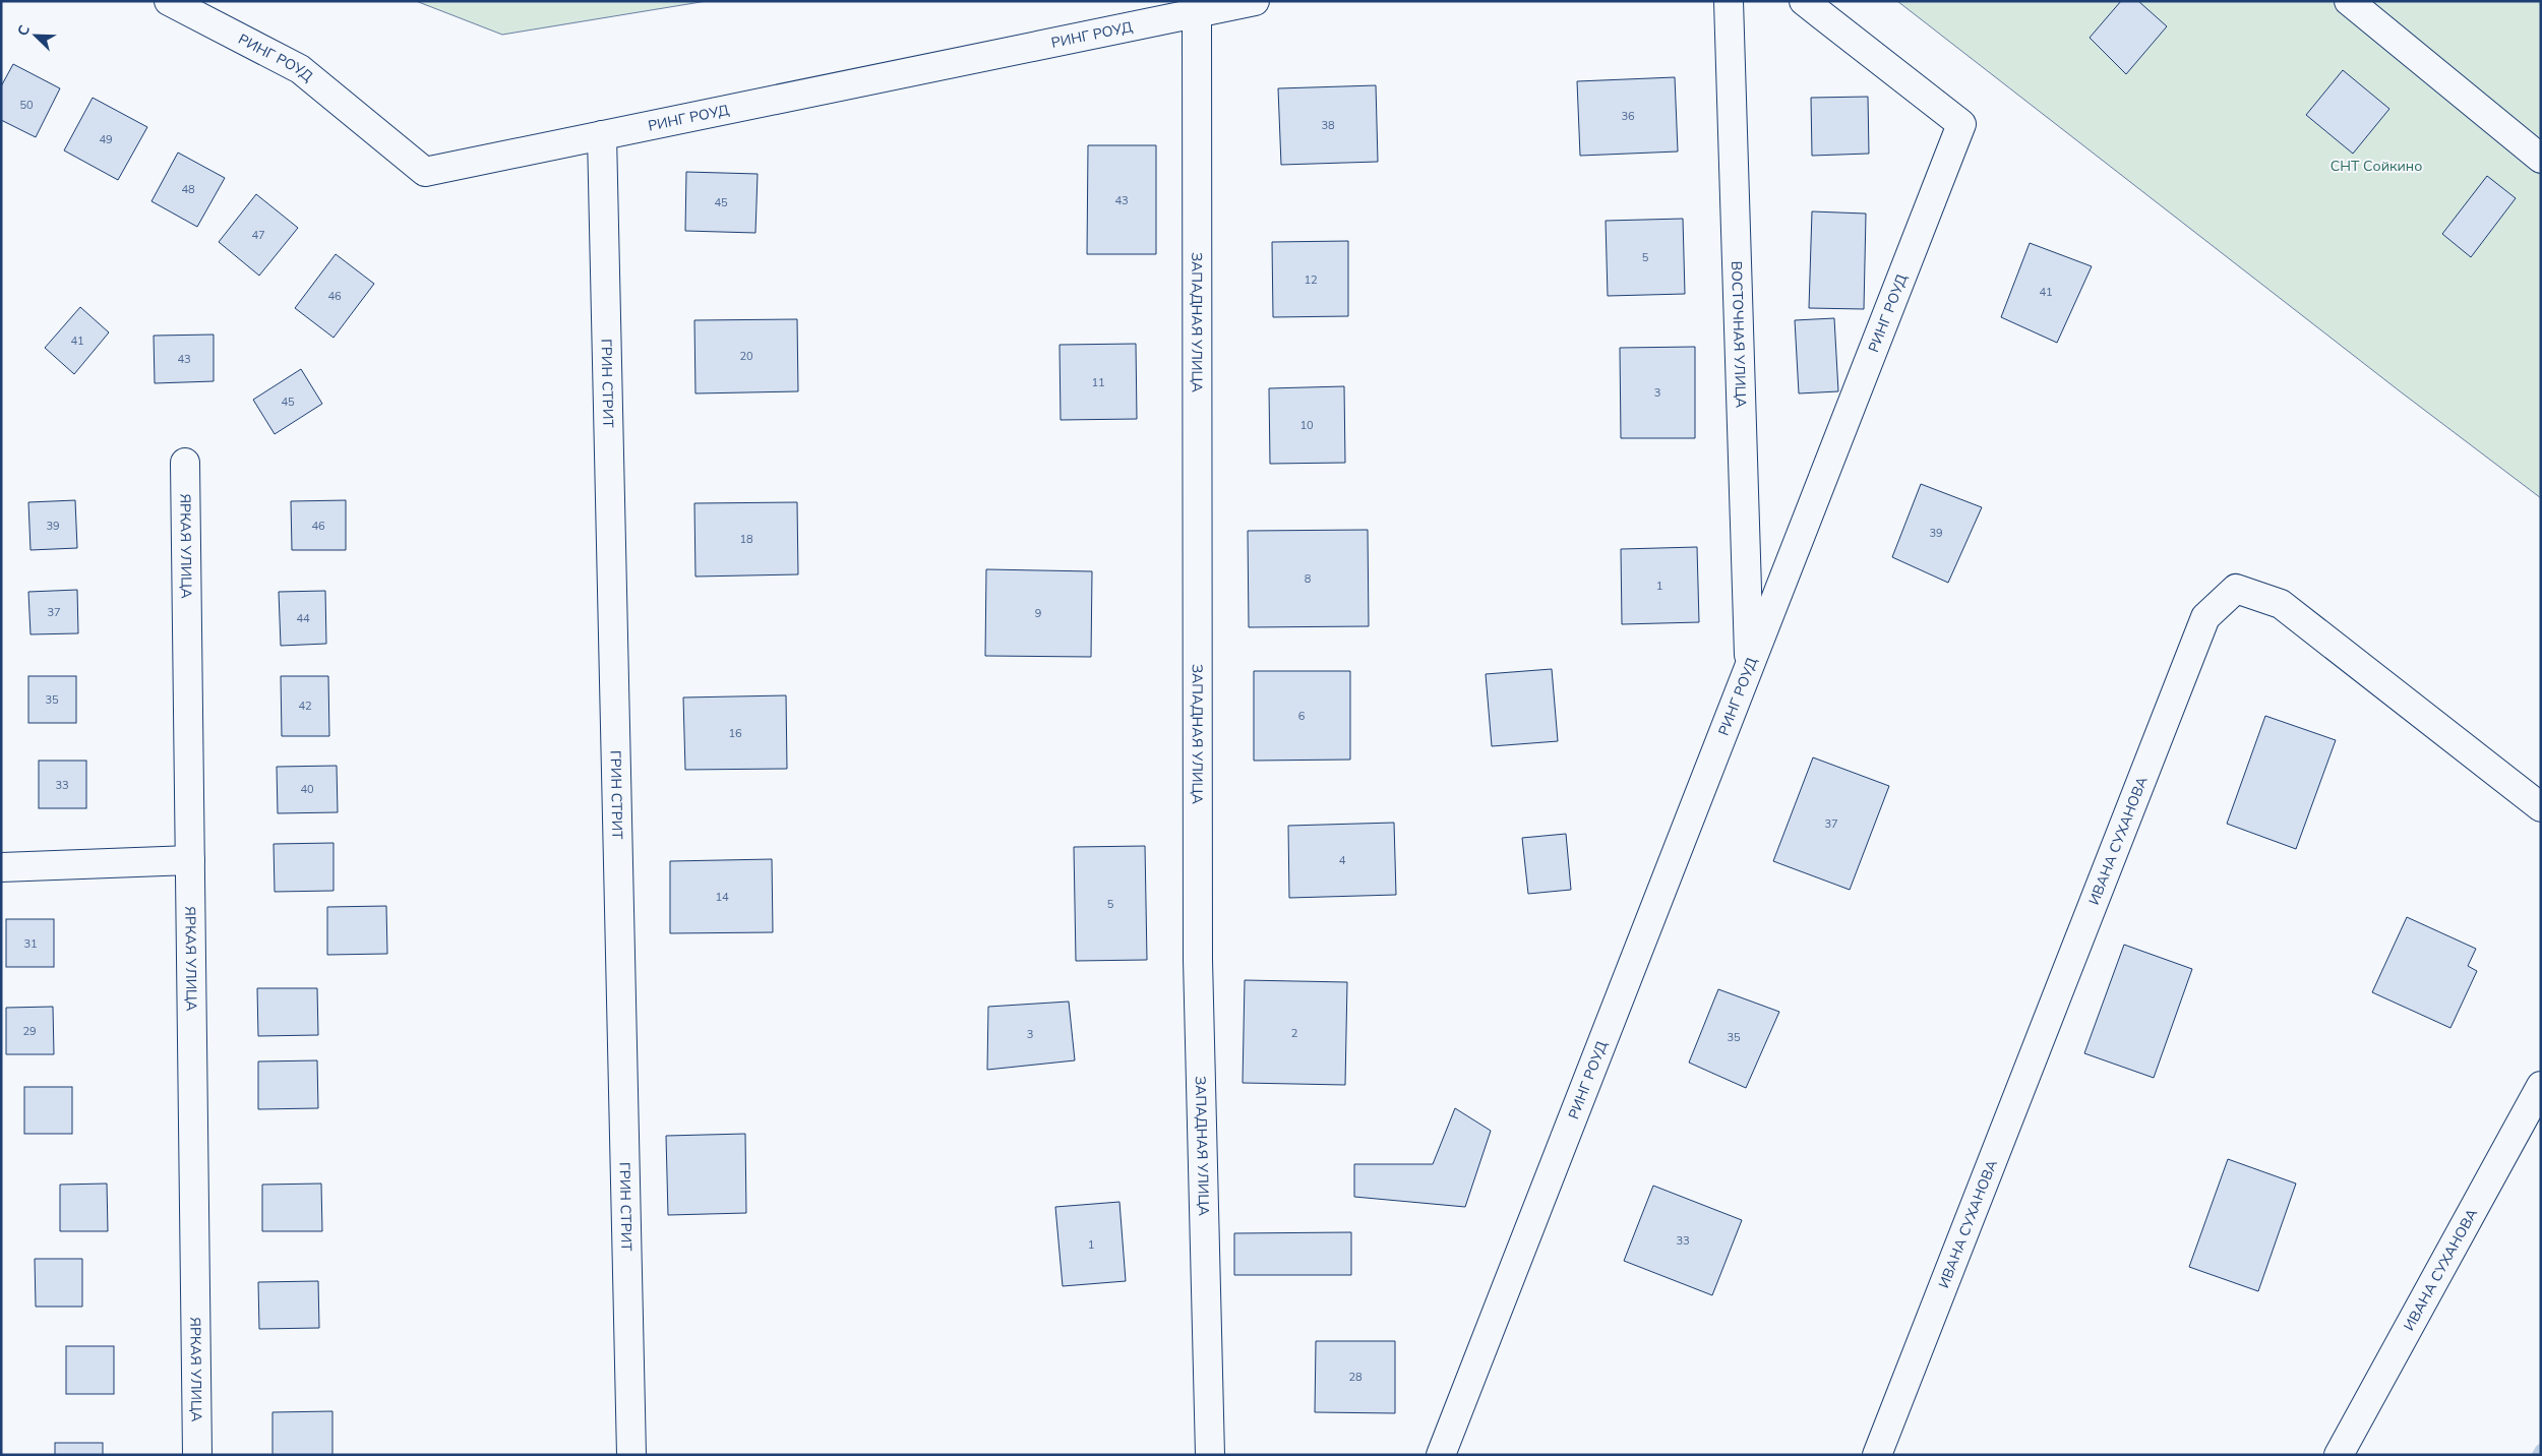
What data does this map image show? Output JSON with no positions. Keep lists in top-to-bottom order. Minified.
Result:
{"streets":{"street":["РИНГ РОУД","ЗАПАДНАЯ УЛИЦА","ВОСТОЧНАЯ УЛИЦА","ГРИН СТРИТ","ЯРКАЯ УЛИЦА","ИВАНА СУХАНОВА"]},"crossings":[["РИНГ РОУД","ЗАПАДНАЯ УЛИЦА"],["РИНГ РОУД","ВОСТОЧНАЯ УЛИЦА"],["РИНГ РОУД","ГРИН СТРИТ"]],"parks":["СНТ Сойкино"],"house_numbers":["50","36","38","49","48","43","45","47","5","12","41","46","41","20","43","11","3","45","10","39","46","39","18","8","1","37","9","44","35","42","6","16","33","40","37","4","14","5","31","29","2","3","35","33","1","28"],"north":"top left"}
